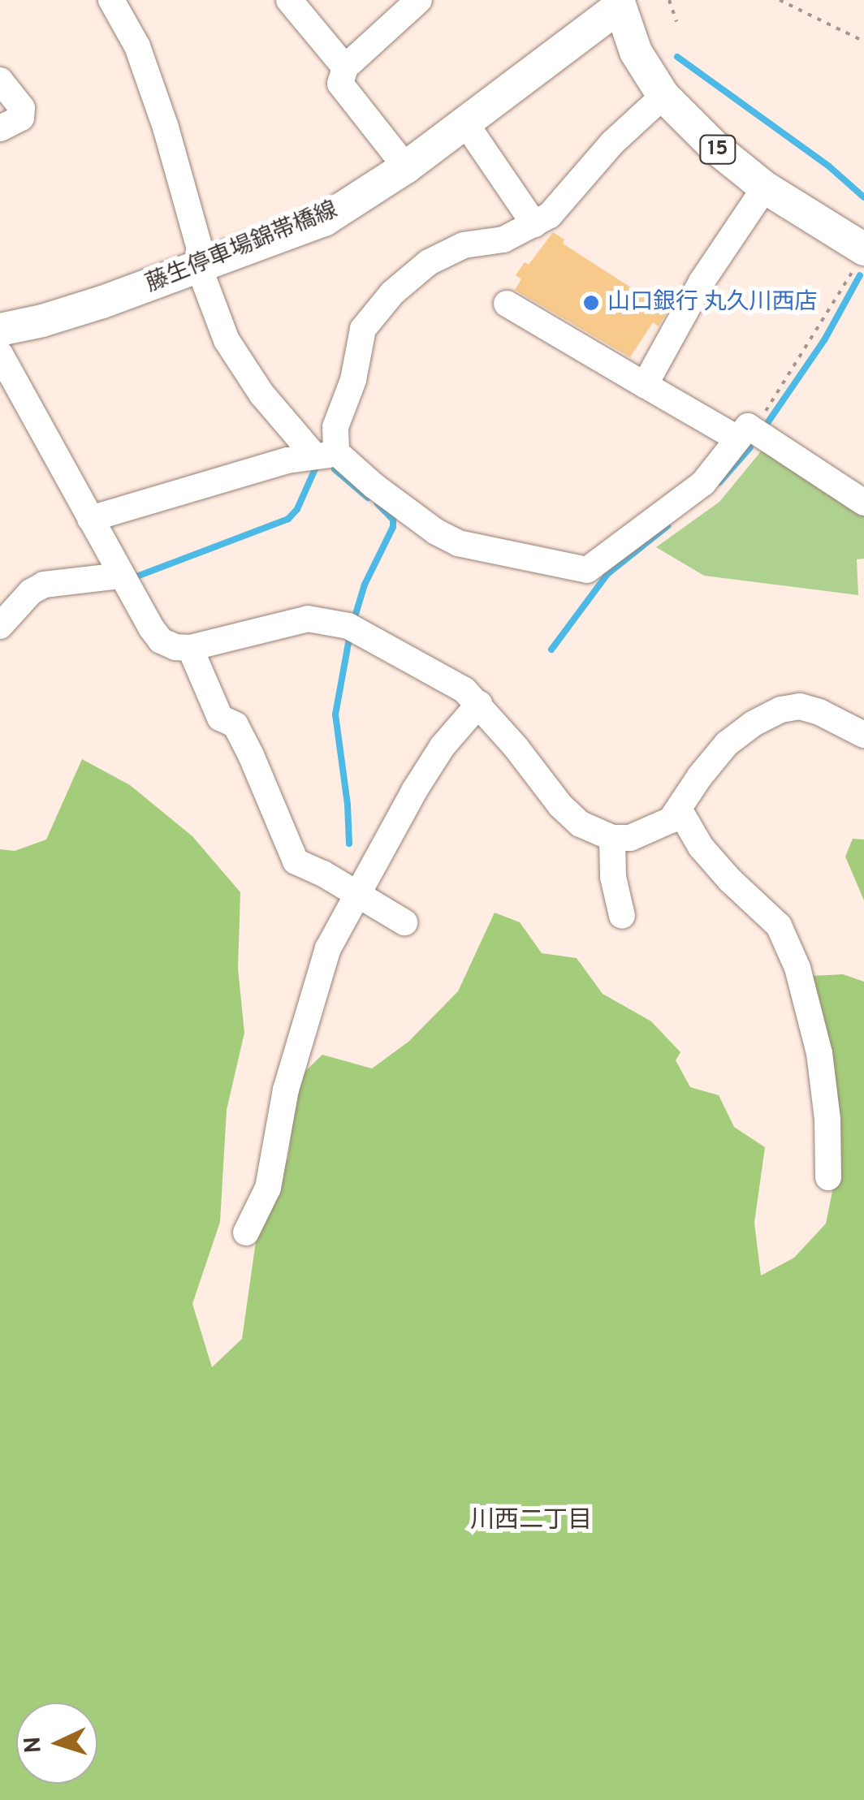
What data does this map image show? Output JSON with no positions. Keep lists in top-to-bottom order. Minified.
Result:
{"streets":{"main road":["15","藤生停車場錦帯橋線"]},"crossings":[["15","藤生停車場錦帯橋線"]],"districts":["川西二丁目"],"places":["山口銀行 丸久川西店"],"north":"left"}
